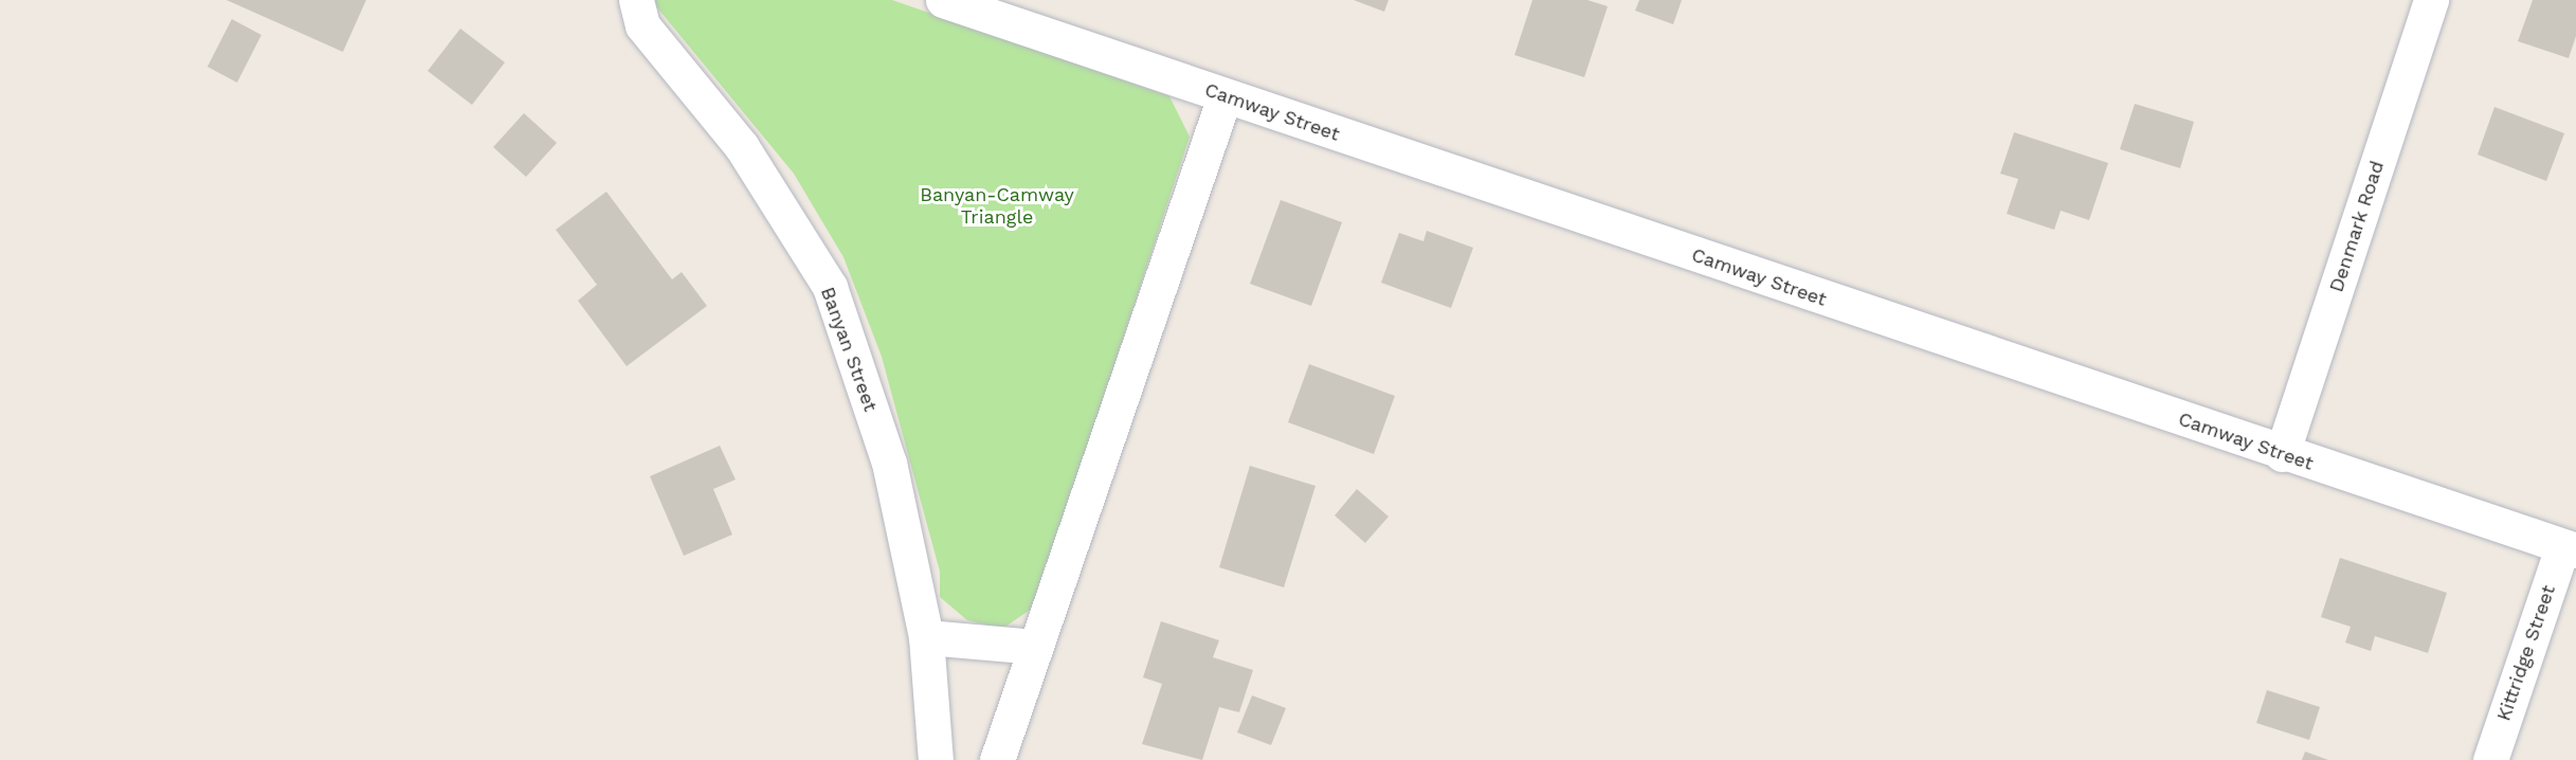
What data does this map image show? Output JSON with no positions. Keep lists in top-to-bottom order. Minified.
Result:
{"streets":{"street":["Camway Street","Denmark Road","Banyan Street","Kittridge Street"]},"crossings":[["Camway Street","Denmark Road"],["Camway Street","Kittridge Street"]],"parks":["Banyan-Camway Triangle"]}
